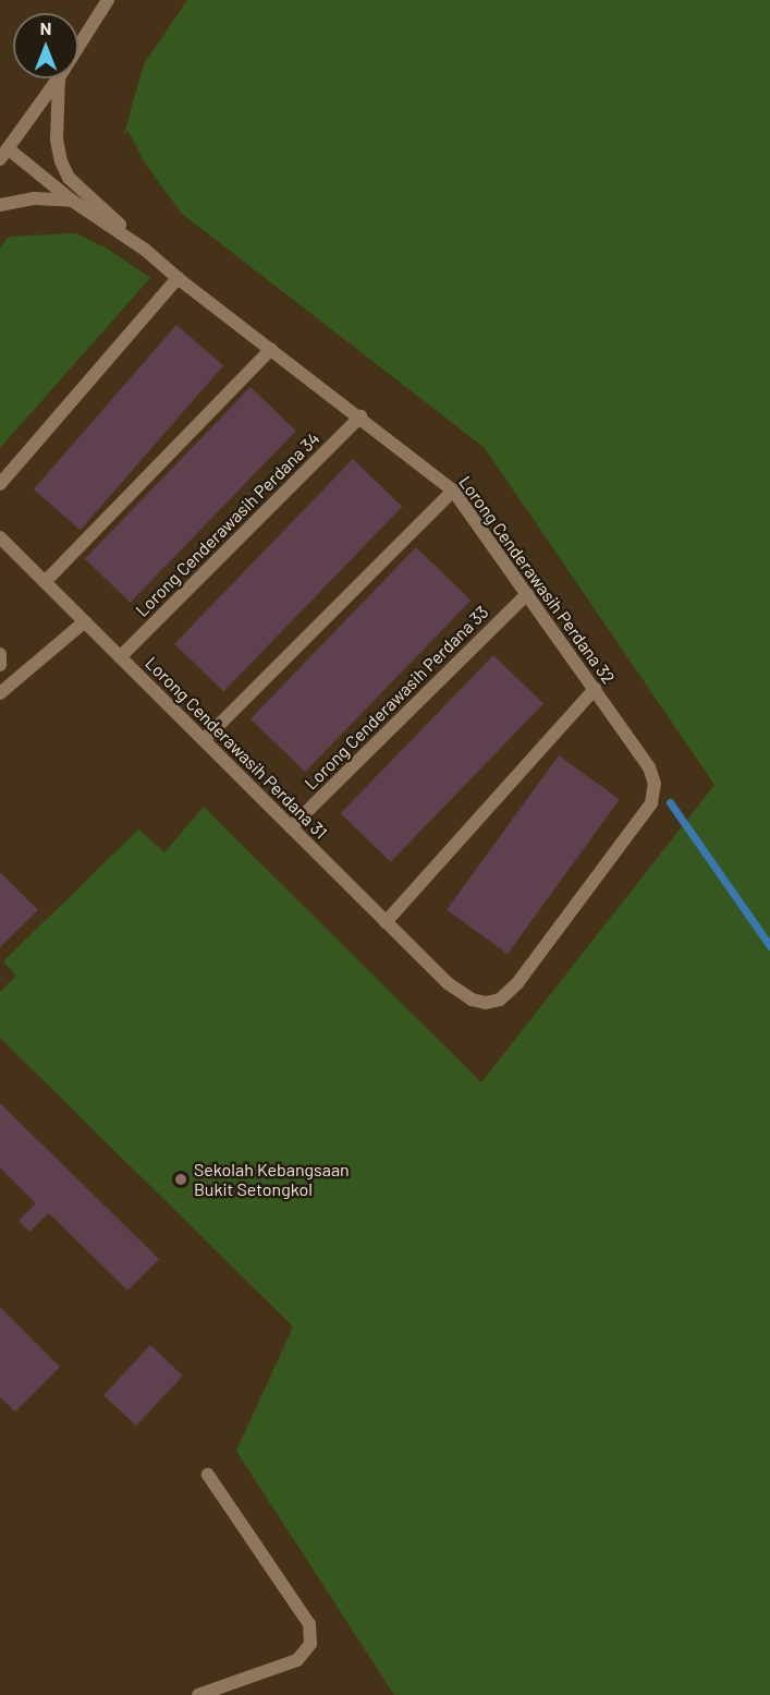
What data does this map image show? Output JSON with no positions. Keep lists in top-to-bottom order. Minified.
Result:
{"streets":{"street":["Lorong Cenderawasih Perdana 34","Lorong Cenderawasih Perdana 32","Lorong Cenderawasih Perdana 33","Lorong Cenderawasih Perdana 31"]},"crossings":[["Lorong Cenderawasih Perdana 34","Lorong Cenderawasih Perdana 32"],["Lorong Cenderawasih Perdana 34","Lorong Cenderawasih Perdana 31"],["Lorong Cenderawasih Perdana 32","Lorong Cenderawasih Perdana 33"],["Lorong Cenderawasih Perdana 32","Lorong Cenderawasih Perdana 31"],["Lorong Cenderawasih Perdana 33","Lorong Cenderawasih Perdana 31"]],"places":["Sekolah Kebangsaan Bukit Setongkol"],"north":"top"}
